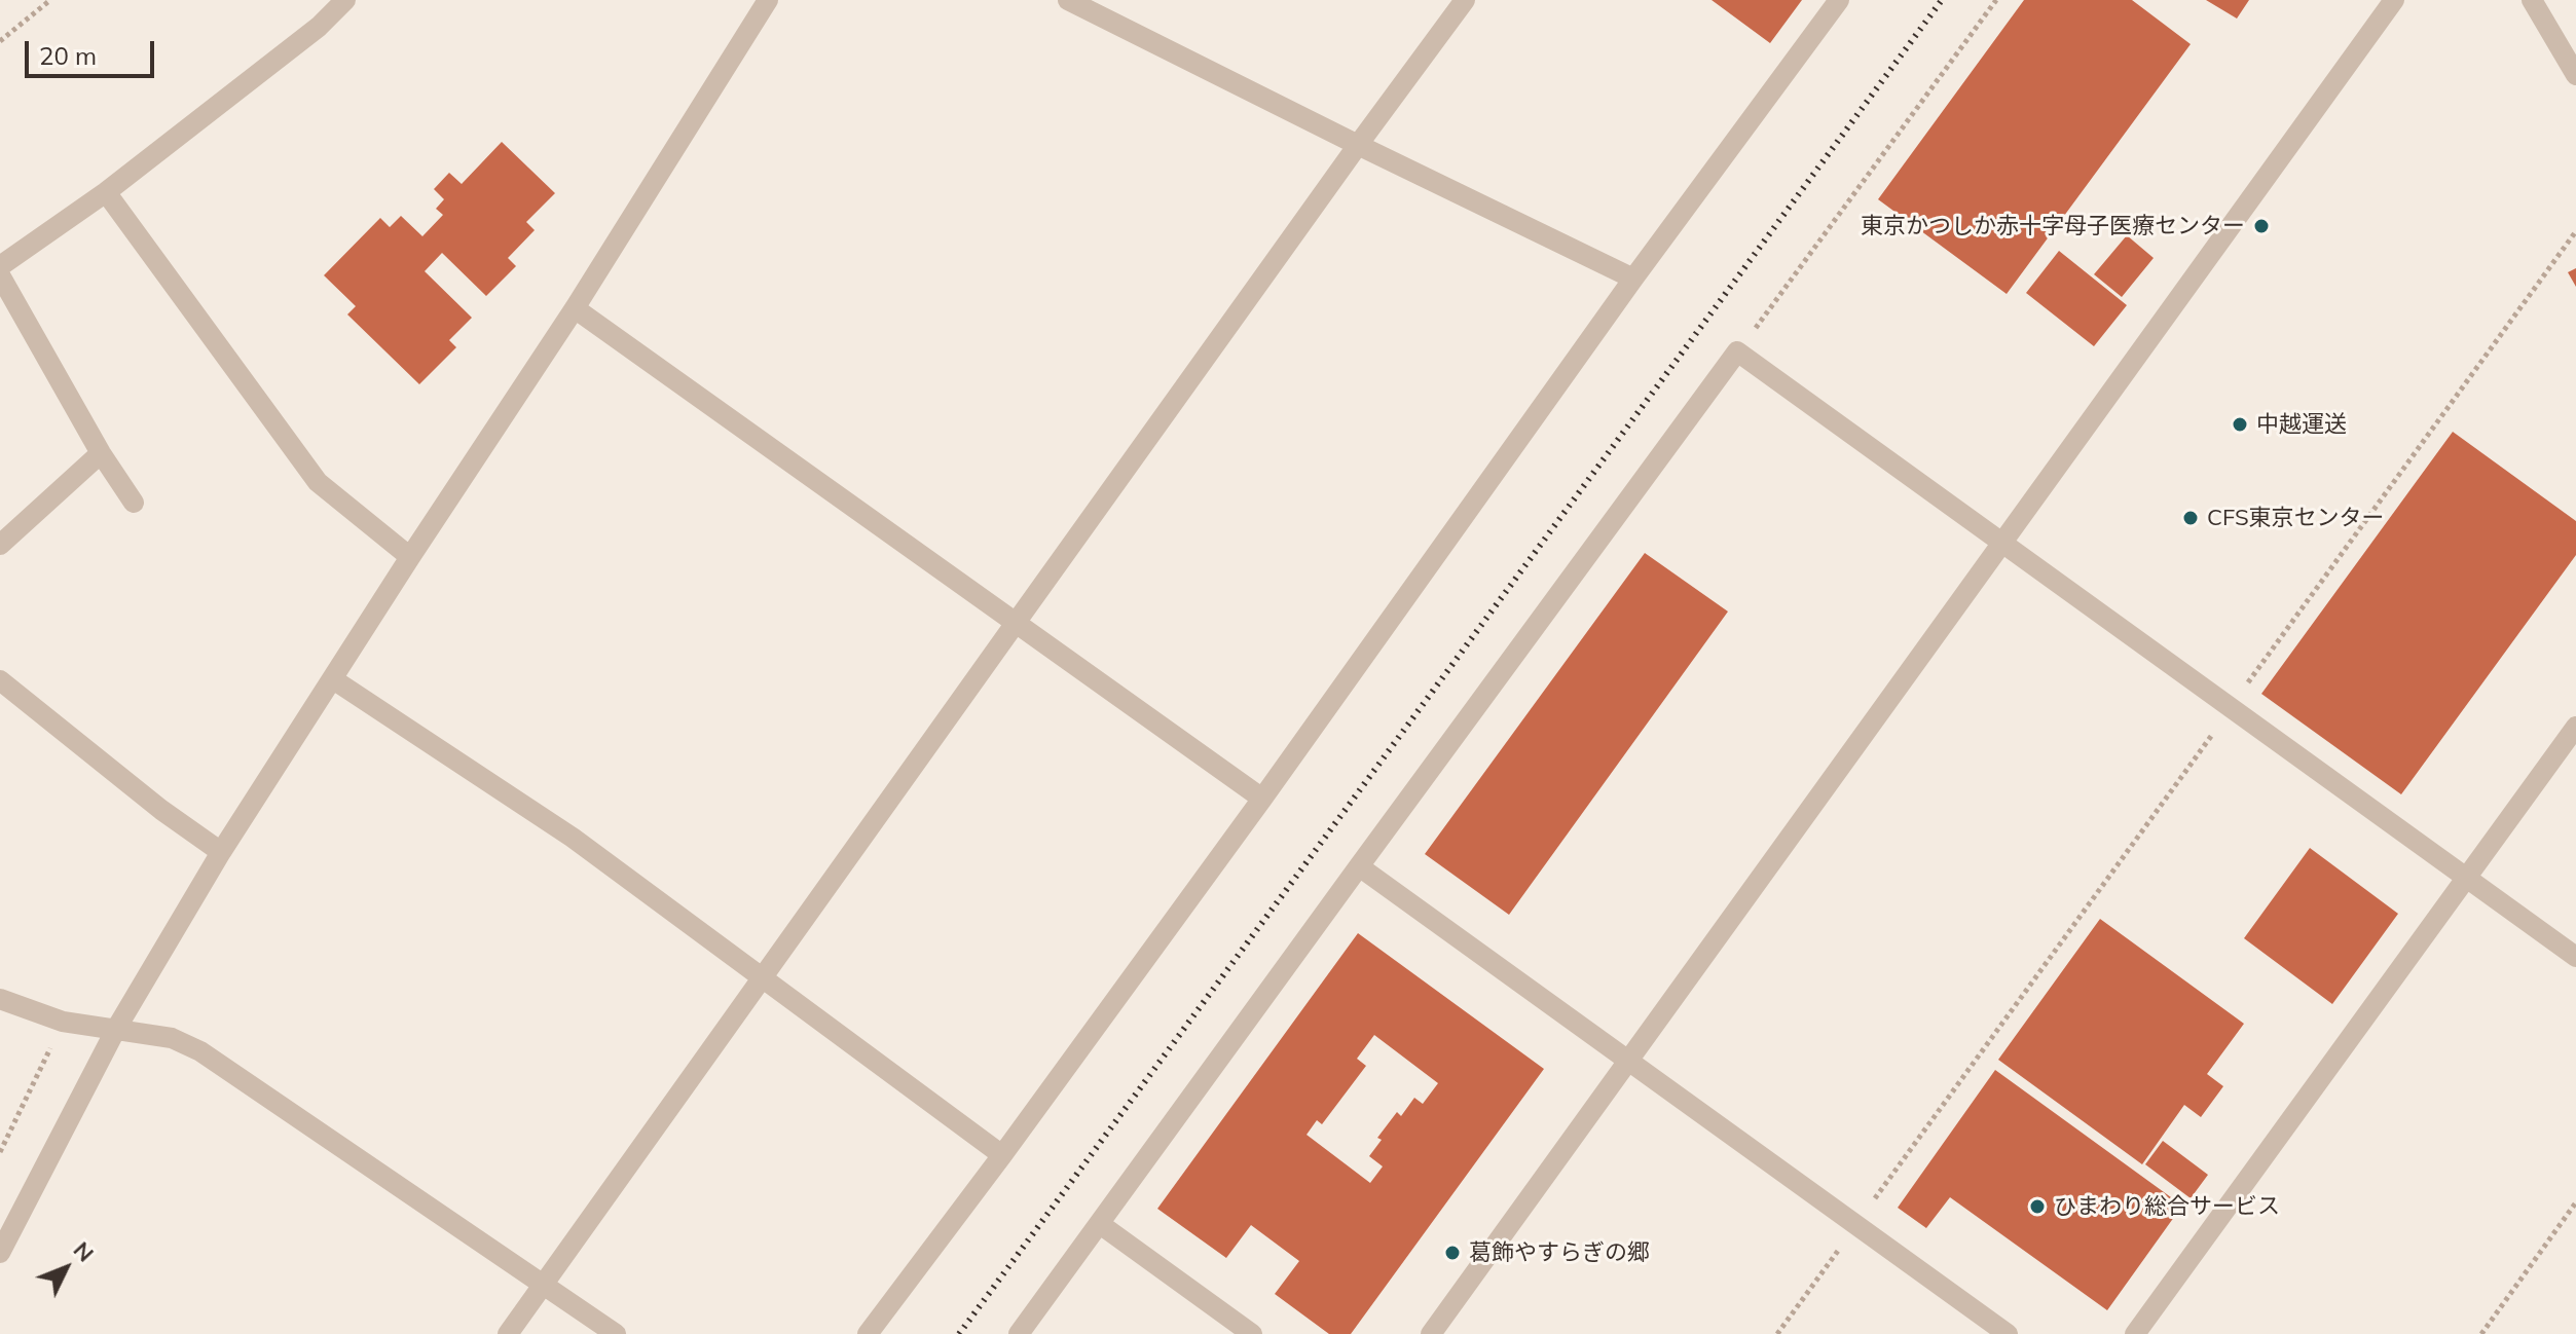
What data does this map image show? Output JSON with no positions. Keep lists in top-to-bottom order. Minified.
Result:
{"places":["東京かつしか赤十字母子医療センター","中越運送","CFS東京センター","ひまわり総合サービス","葛飾やすらぎの郷"],"scale_bar":"20 m","north":"top right"}
